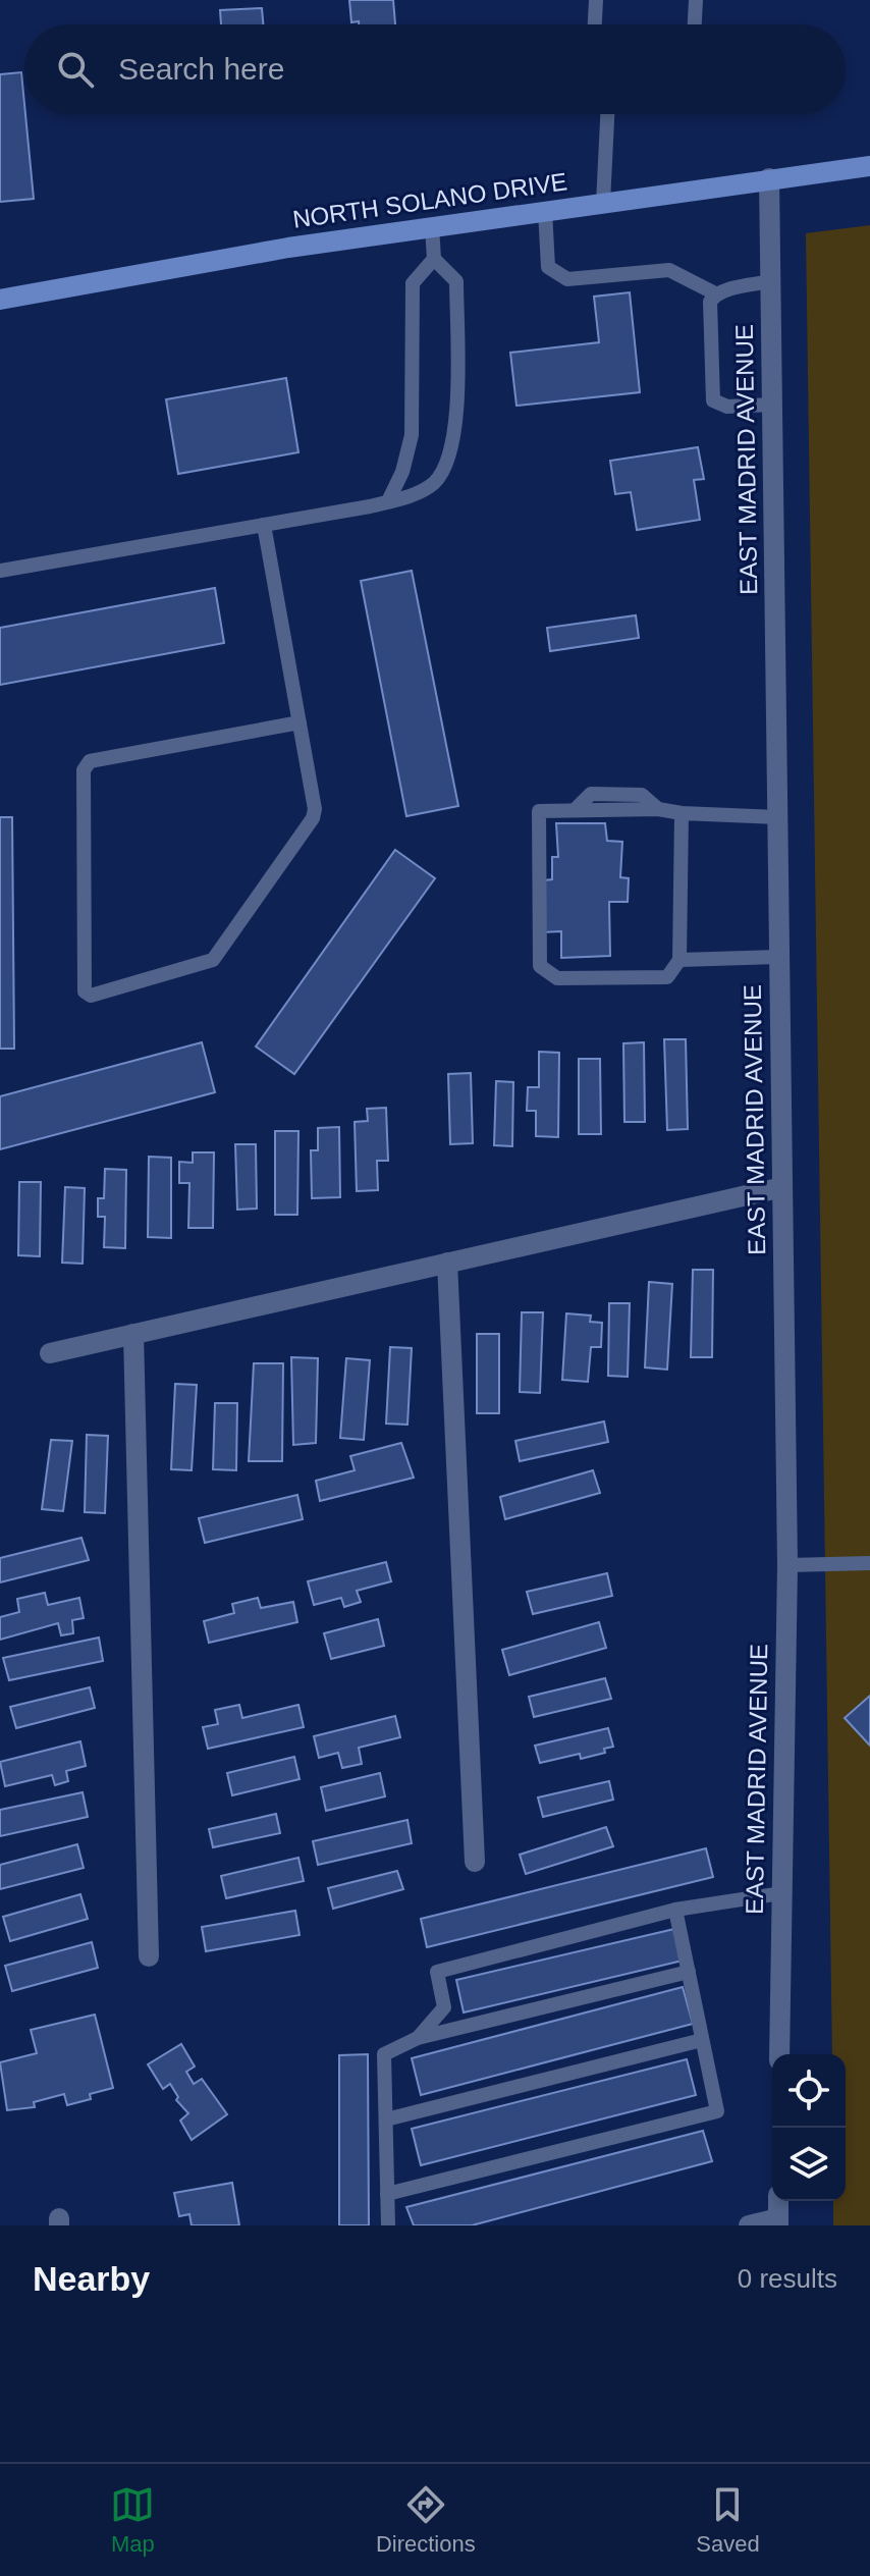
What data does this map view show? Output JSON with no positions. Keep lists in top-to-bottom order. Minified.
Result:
{"streets":{"main road":["NORTH SOLANO DRIVE"],"street":["EAST MADRID AVENUE"]},"crossings":[["NORTH SOLANO DRIVE","EAST MADRID AVENUE"]],"page":{"search":"Search here","heading":["Nearby","0 results"],"nav":["Map","Directions","Saved"]}}
